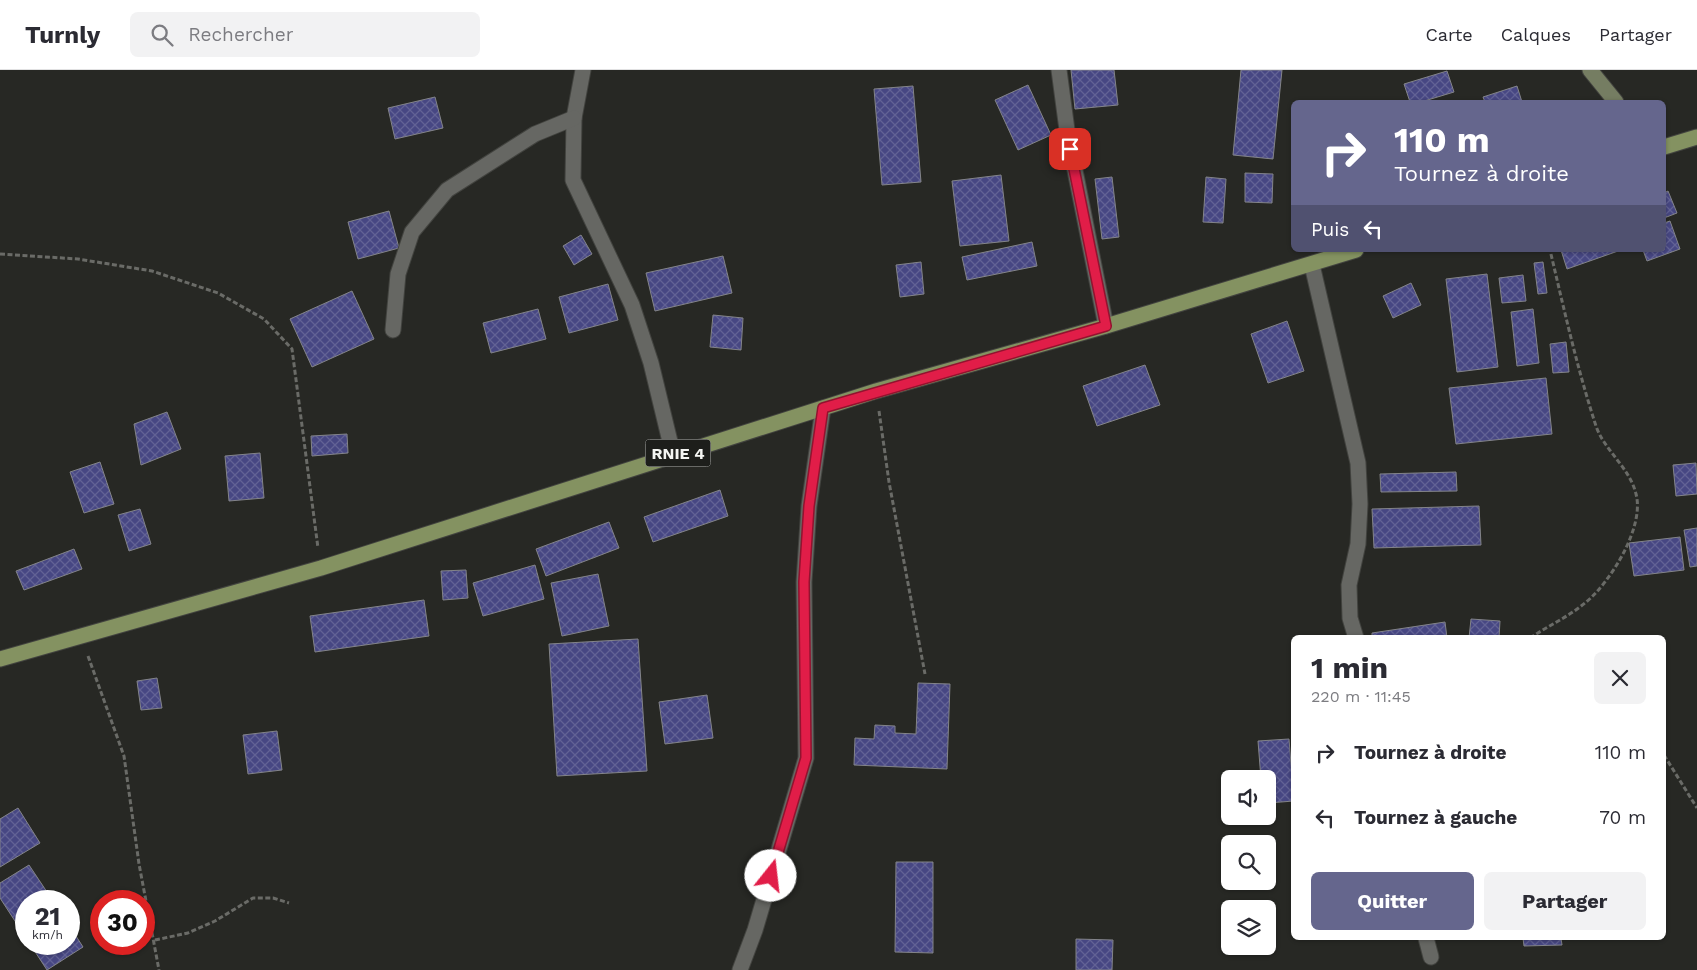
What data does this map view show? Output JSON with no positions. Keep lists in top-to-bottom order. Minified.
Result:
{"streets":{"main road":["RNIE 4"]},"page":{"header":"Turnly","search":"Rechercher","nav":["Carte","Calques","Partager"],"turn":["110 m","Tournez à droite"],"then":"Puis","heading":["1 min","220 m · 11:45"],"list":[{"name":"Tournez à droite","value":"110 m"},{"name":"Tournez à gauche","value":"70 m"}],"buttons":["Quitter","Partager"],"speed":"21 km/h","limit":"30"}}
